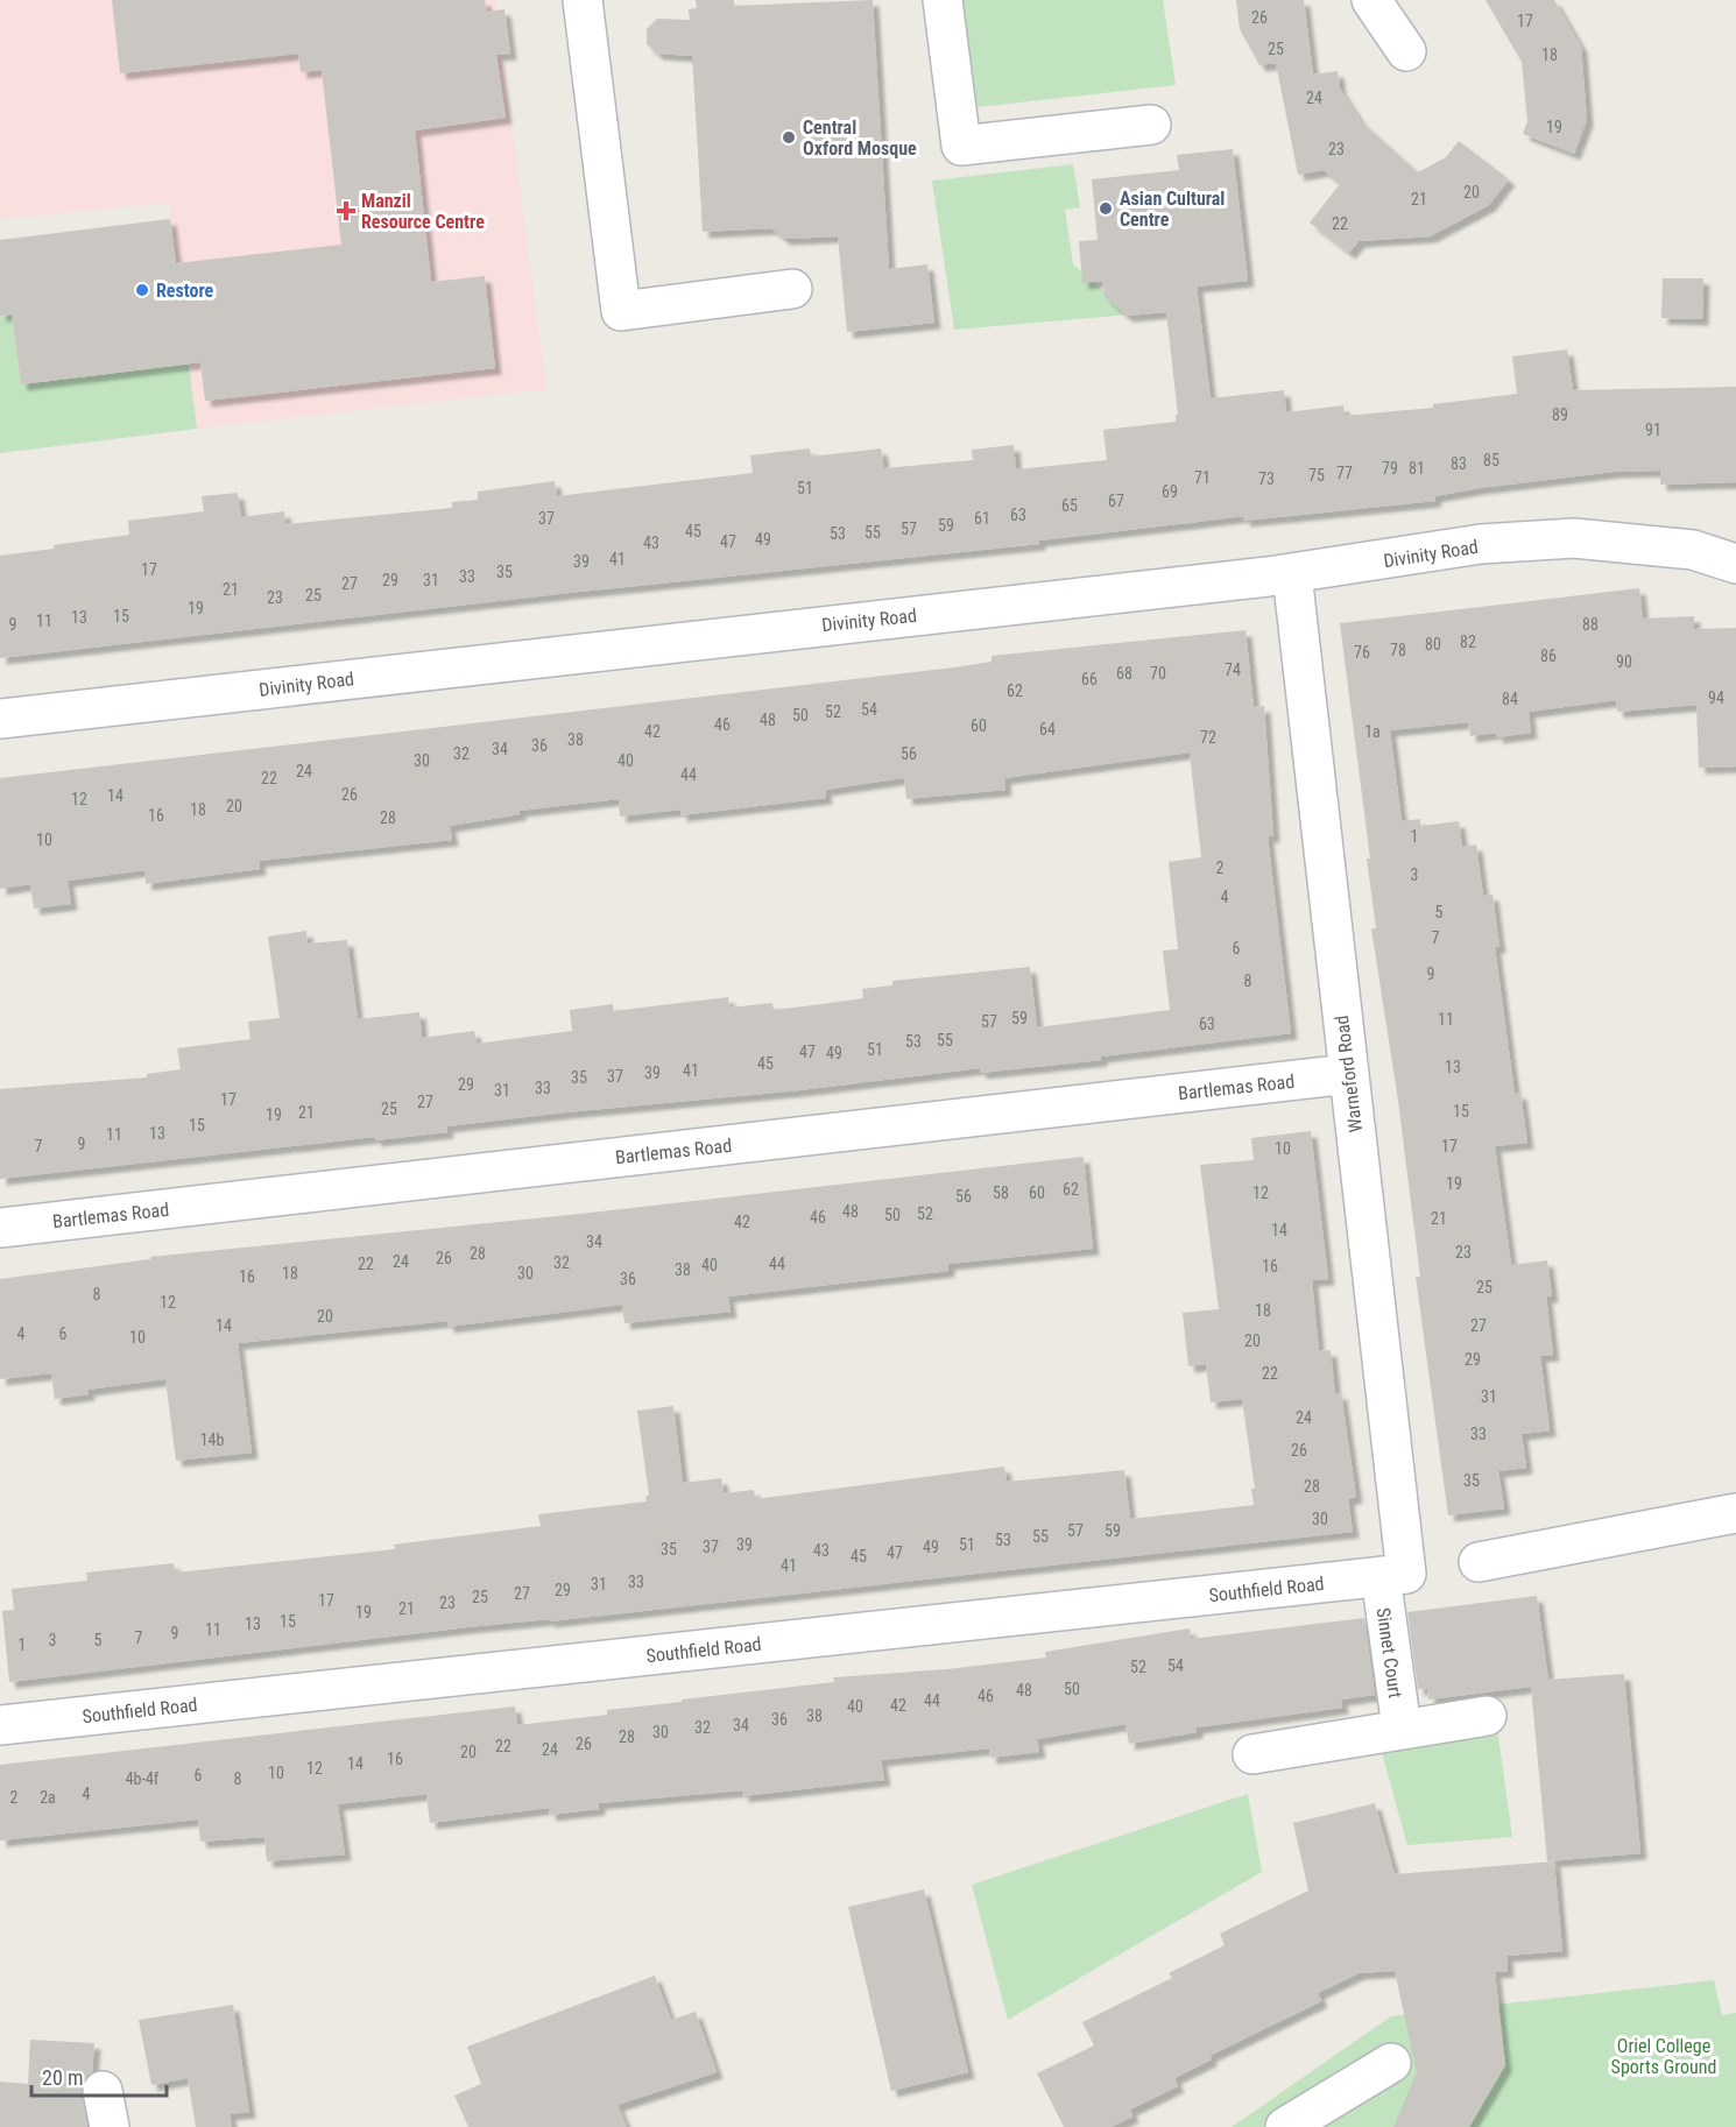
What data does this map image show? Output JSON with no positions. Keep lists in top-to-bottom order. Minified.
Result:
{"streets":{"street":["Divinity Road","Warneford Road","Bartlemas Road","Southfield Road","Sinnet Court"]},"crossings":[["Divinity Road","Warneford Road"],["Warneford Road","Bartlemas Road"],["Warneford Road","Southfield Road"],["Warneford Road","Sinnet Court"],["Southfield Road","Sinnet Court"]],"parks":["Oriel College Sports Ground"],"places":{"other":["Central Oxford Mosque","Asian Cultural Centre","Restore"],"health":["Manzil Resource Centre"]},"house_numbers":["26","17","25","18","24","19","23","20","21","22","89","91","85","83","79","81","77","75","71","73","51","69","67","65","63","37","61","59","57","45","55","53","49","47","43","41","39","17","35","33","29","31","27","21","25","23","19","15","13","11","9","88","82","80","78","76","86","90","74","68","70","66","62","94","84","54","52","50","48","46","60","64","42","1a","72","38","36","34","32","56","30","40","24","44","22","26","14","12","20","18","16","28","1","10","2","3","4","5","7","6","9","8","59","11","57","63","55","53","51","47","49","45","13","41","39","37","35","29","33","31","17","27","25","15","21","19","15","13","11","9","7","17","10","19","62","58","60","12","56","48","52","50","46","21","42","14","34","23","28","26","24","32","22","44","40","16","38","18","30","16","36","25","8","12","18","20","14","27","4","6","10","20","29","22","31","24","33","14b","26","35","28","30","57","59","55","53","39","51","37","49","35","43","47","45","41","33","31","29","27","25","17","23","21","19","15","13","11","9","7","3","5","1","54","52","50","48","46","44","42","40","38","36","34","32","30","28","26","22","24","20","16","14","12","10","6","4b-4f","8","4","2","2a"],"scale_bar":"20 m"}
